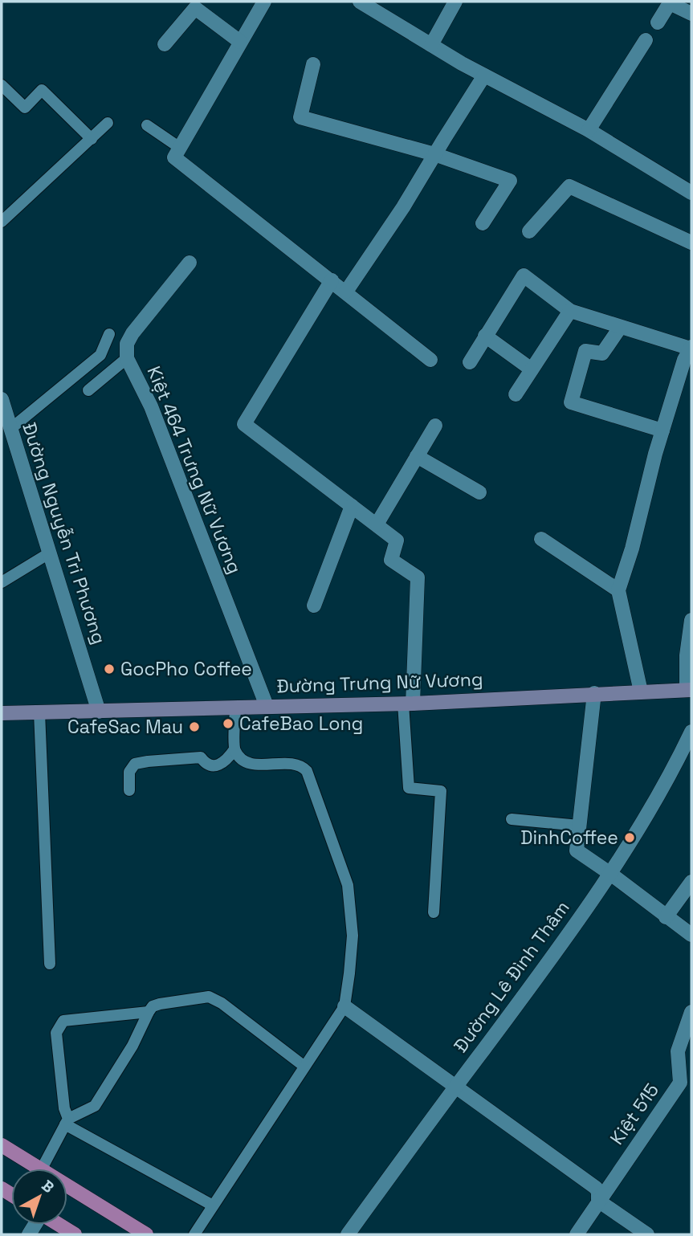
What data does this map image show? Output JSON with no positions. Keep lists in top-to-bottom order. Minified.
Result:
{"streets":{"main road":["Đường Trưng Nữ Vương"],"street":["Kiệt 464 Trưng Nữ Vương","Đường Nguyễn Tri Phương","Đường Lê Đình Thâm","Kiệt 515"]},"crossings":[["Kiệt 464 Trưng Nữ Vương","Đường Trưng Nữ Vương"],["Đường Nguyễn Tri Phương","Đường Trưng Nữ Vương"]],"places":["GocPho Coffee","CafeBao Long","CafeSac Mau","DinhCoffee"],"north":"top right"}
